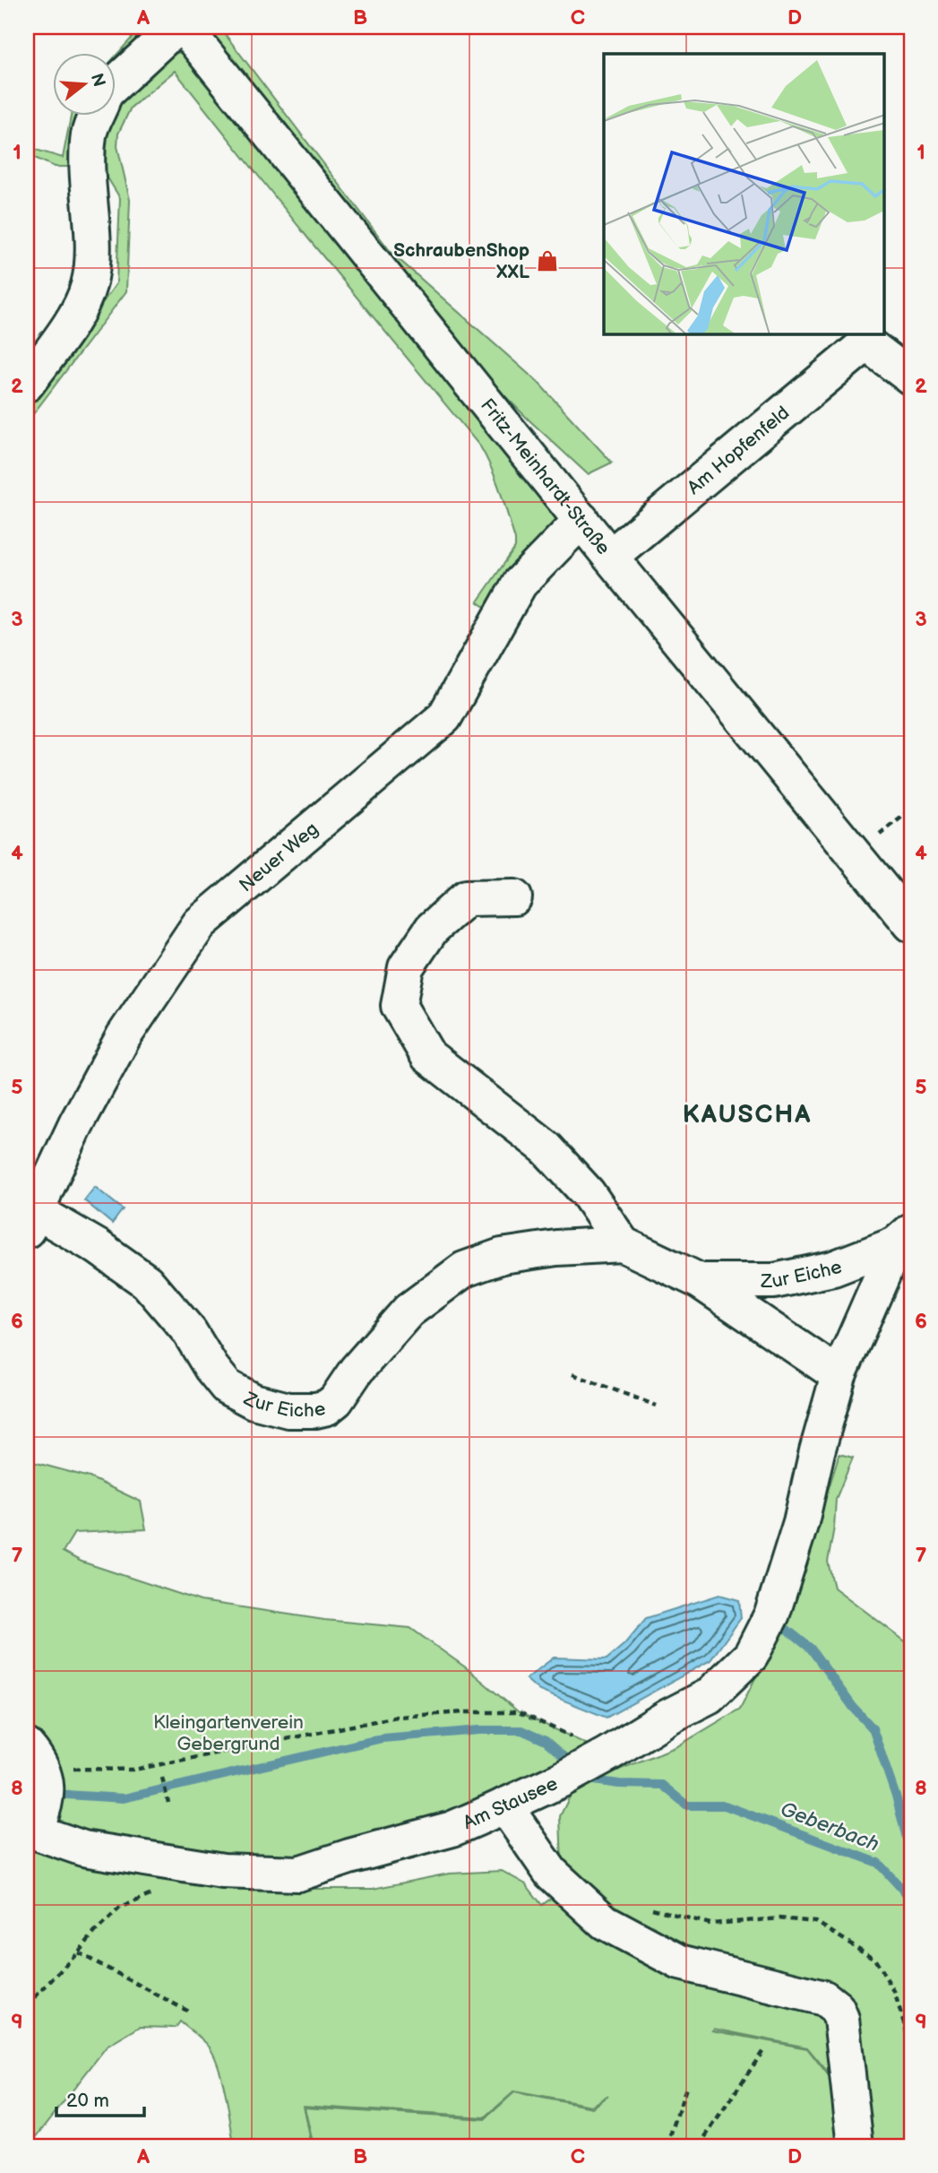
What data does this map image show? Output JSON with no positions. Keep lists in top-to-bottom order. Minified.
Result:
{"streets":{"street":["Am Hopfenfeld","Fritz-Meinhardt-Straße","Neuer Weg","Zur Eiche","Am Stausee"]},"crossings":[["Am Hopfenfeld","Fritz-Meinhardt-Straße"],["Fritz-Meinhardt-Straße","Neuer Weg"],["Neuer Weg","Zur Eiche"],["Zur Eiche","Am Stausee"]],"districts":["KAUSCHA"],"water":["Geberbach"],"parks":["Kleingartenverein Gebergrund"],"places":{"shop":["SchraubenShop XXL"]},"scale_bar":"20 m","north":"right","grid":{"columns":["A","B","C","D"],"rows":["1","2","3","4","5","6","7","8","9"]}}
